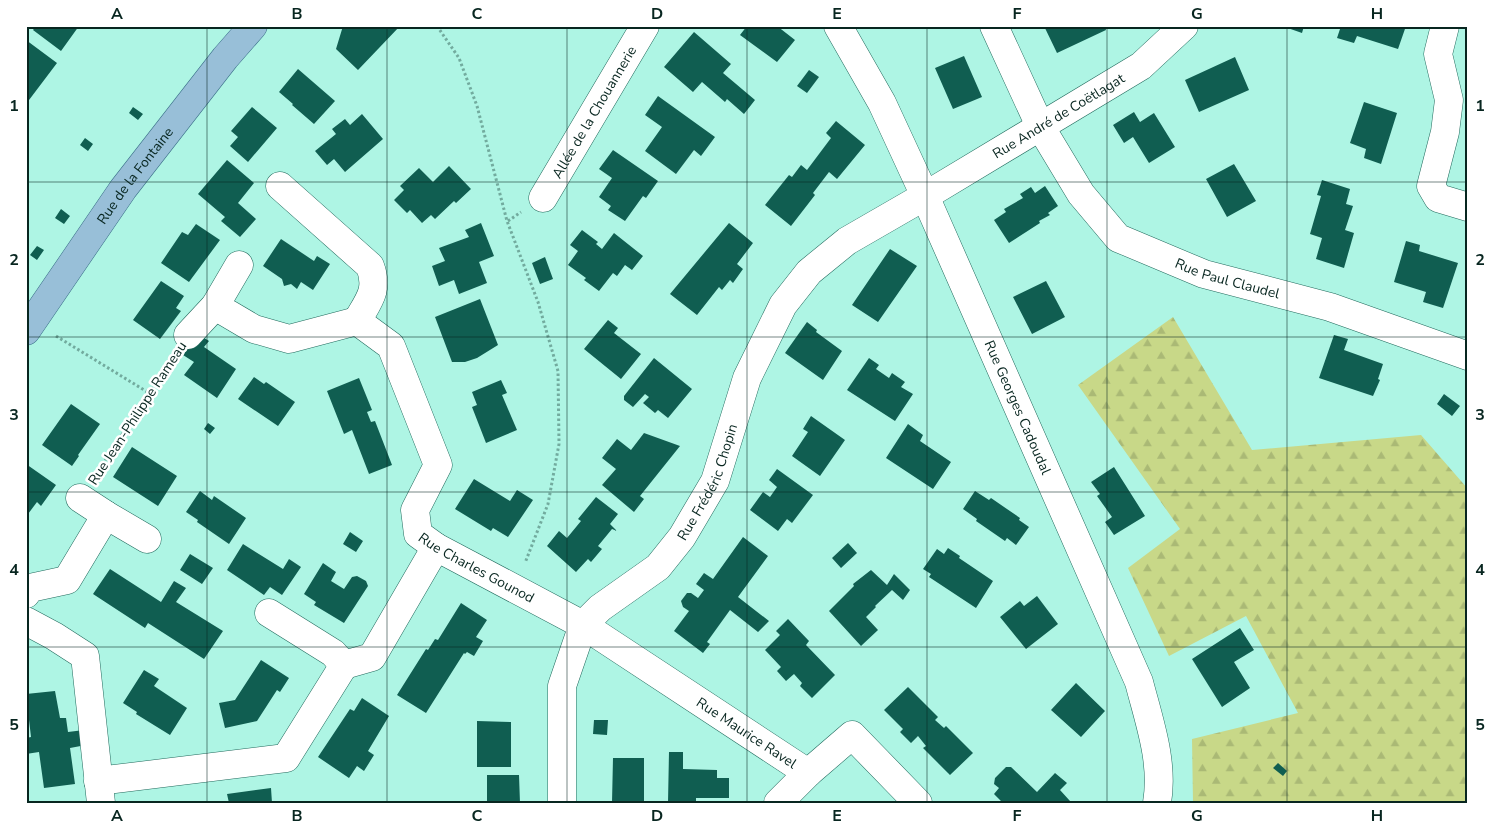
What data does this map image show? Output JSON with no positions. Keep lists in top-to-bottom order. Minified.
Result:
{"streets":{"main road":["Rue de la Fontaine"],"street":["Allée de la Chouannerie","Rue André de Coëtlagat","Rue Paul Claudel","Rue Georges Cadoudal","Rue Jean-Philippe Rameau","Rue Frédéric Chopin","Rue Charles Gounod","Rue Maurice Ravel"]},"crossings":[["Rue André de Coëtlagat","Rue Paul Claudel"],["Rue André de Coëtlagat","Rue Georges Cadoudal"],["Rue André de Coëtlagat","Rue Frédéric Chopin"],["Rue Georges Cadoudal","Rue Frédéric Chopin"],["Rue Frédéric Chopin","Rue Charles Gounod"],["Rue Frédéric Chopin","Rue Maurice Ravel"],["Rue Charles Gounod","Rue Maurice Ravel"]],"grid":{"columns":["A","B","C","D","E","F","G","H"],"rows":["1","2","3","4","5"]}}
